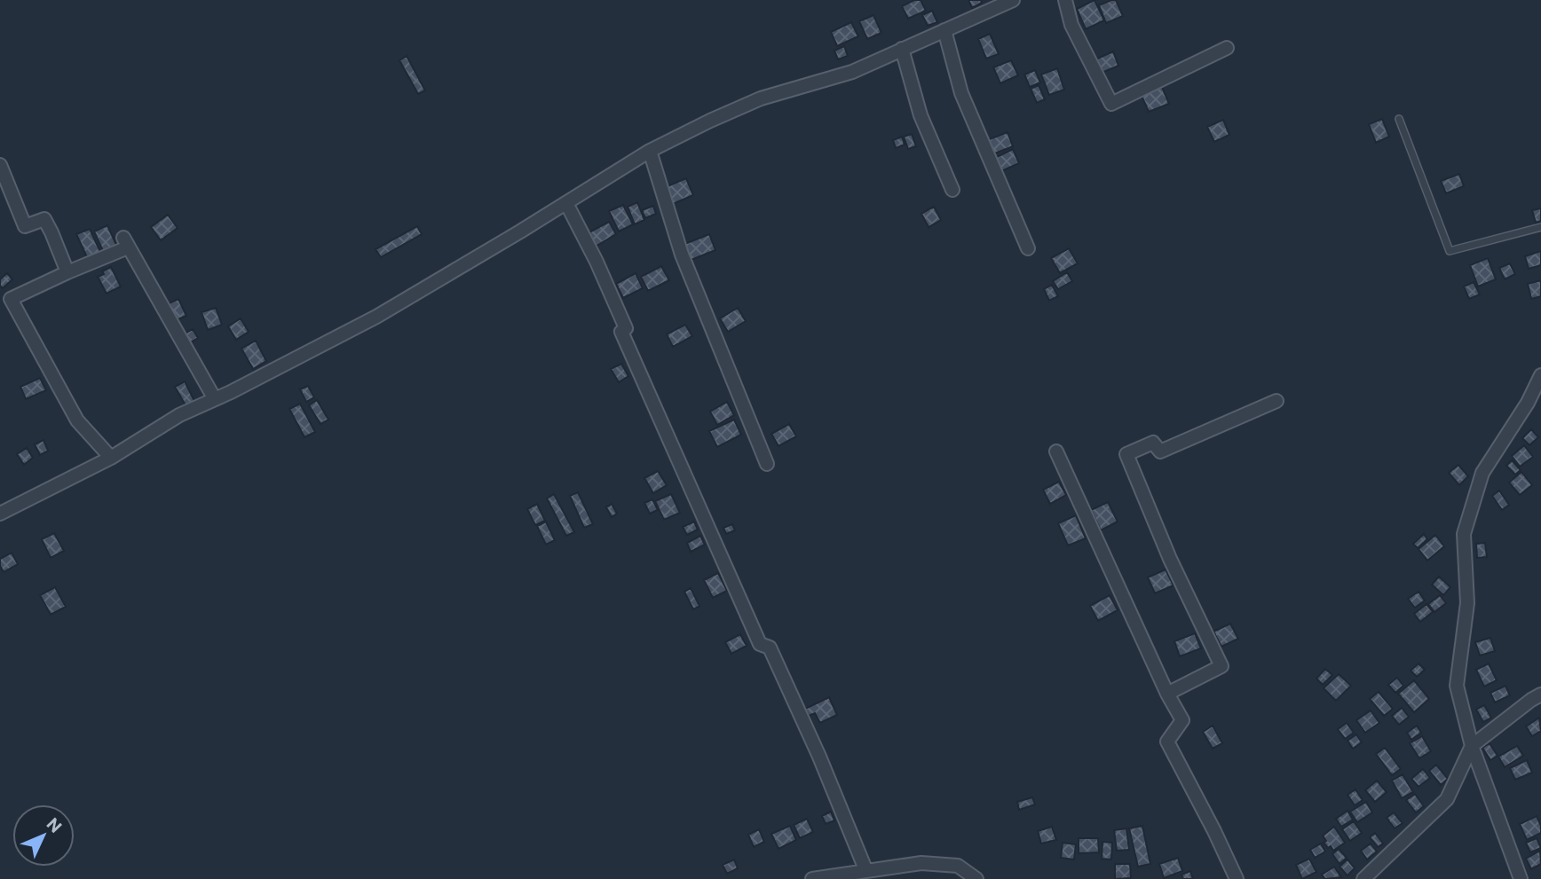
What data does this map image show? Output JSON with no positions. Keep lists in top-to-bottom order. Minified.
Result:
{"north":"top right"}
